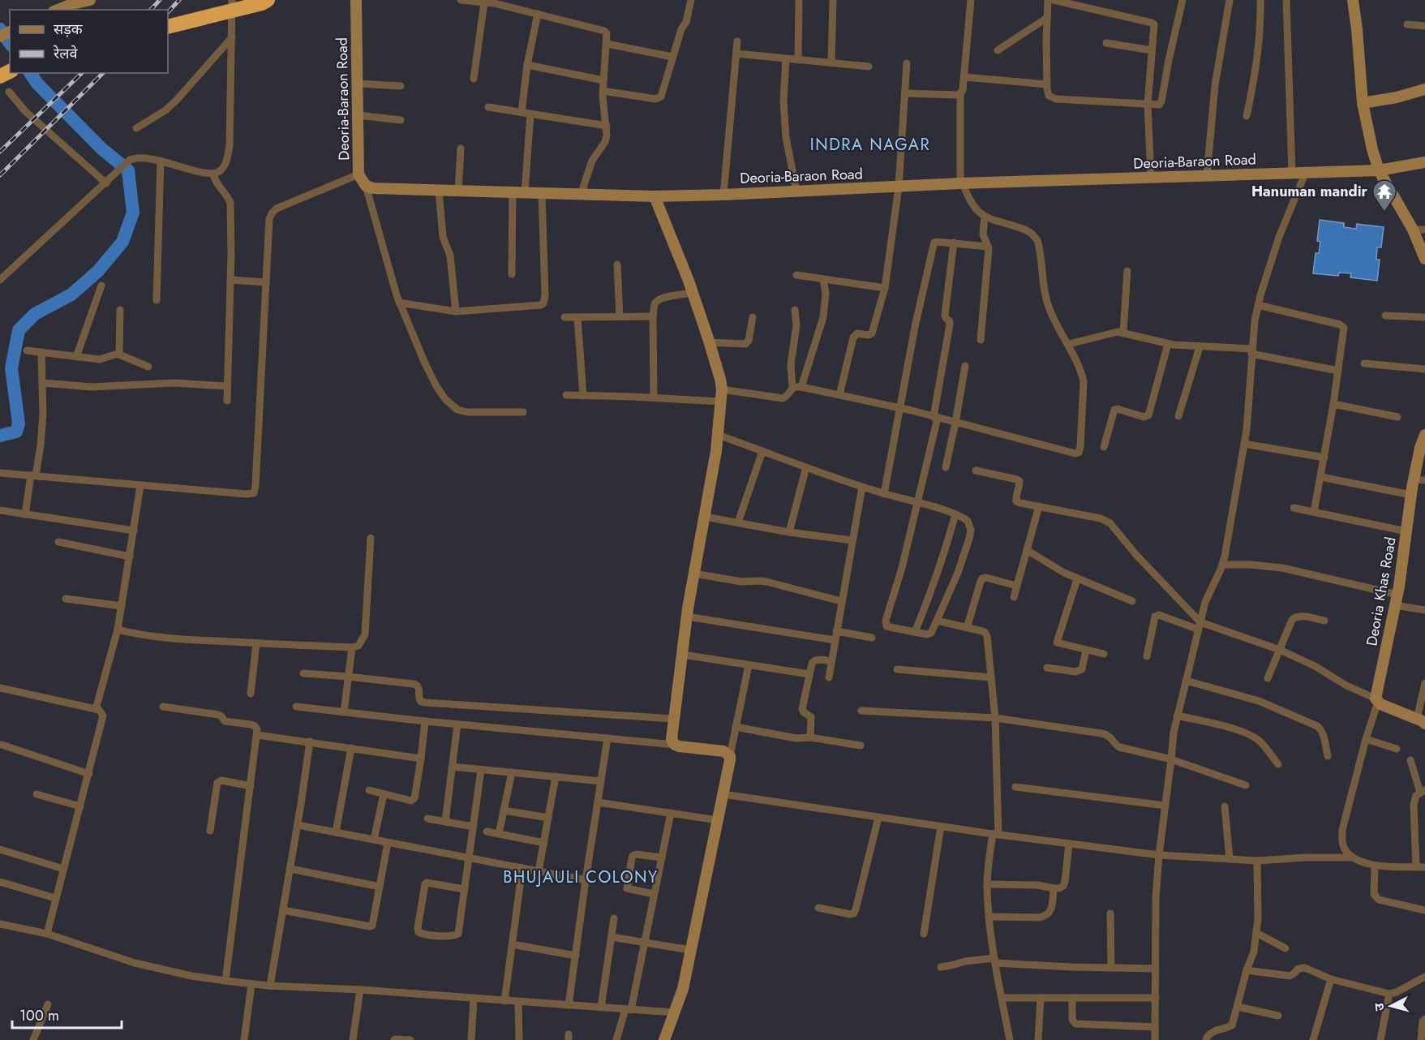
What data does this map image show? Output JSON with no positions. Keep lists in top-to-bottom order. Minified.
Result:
{"streets":{"street":["Deoria-Baraon Road","Deoria Khas Road"]},"districts":["INDRA NAGAR","BHUJAULI COLONY"],"places":{"temple":["Hanuman mandir"]},"legend":["सड़क","रेलवे"],"scale_bar":"100 m","north":"left"}
